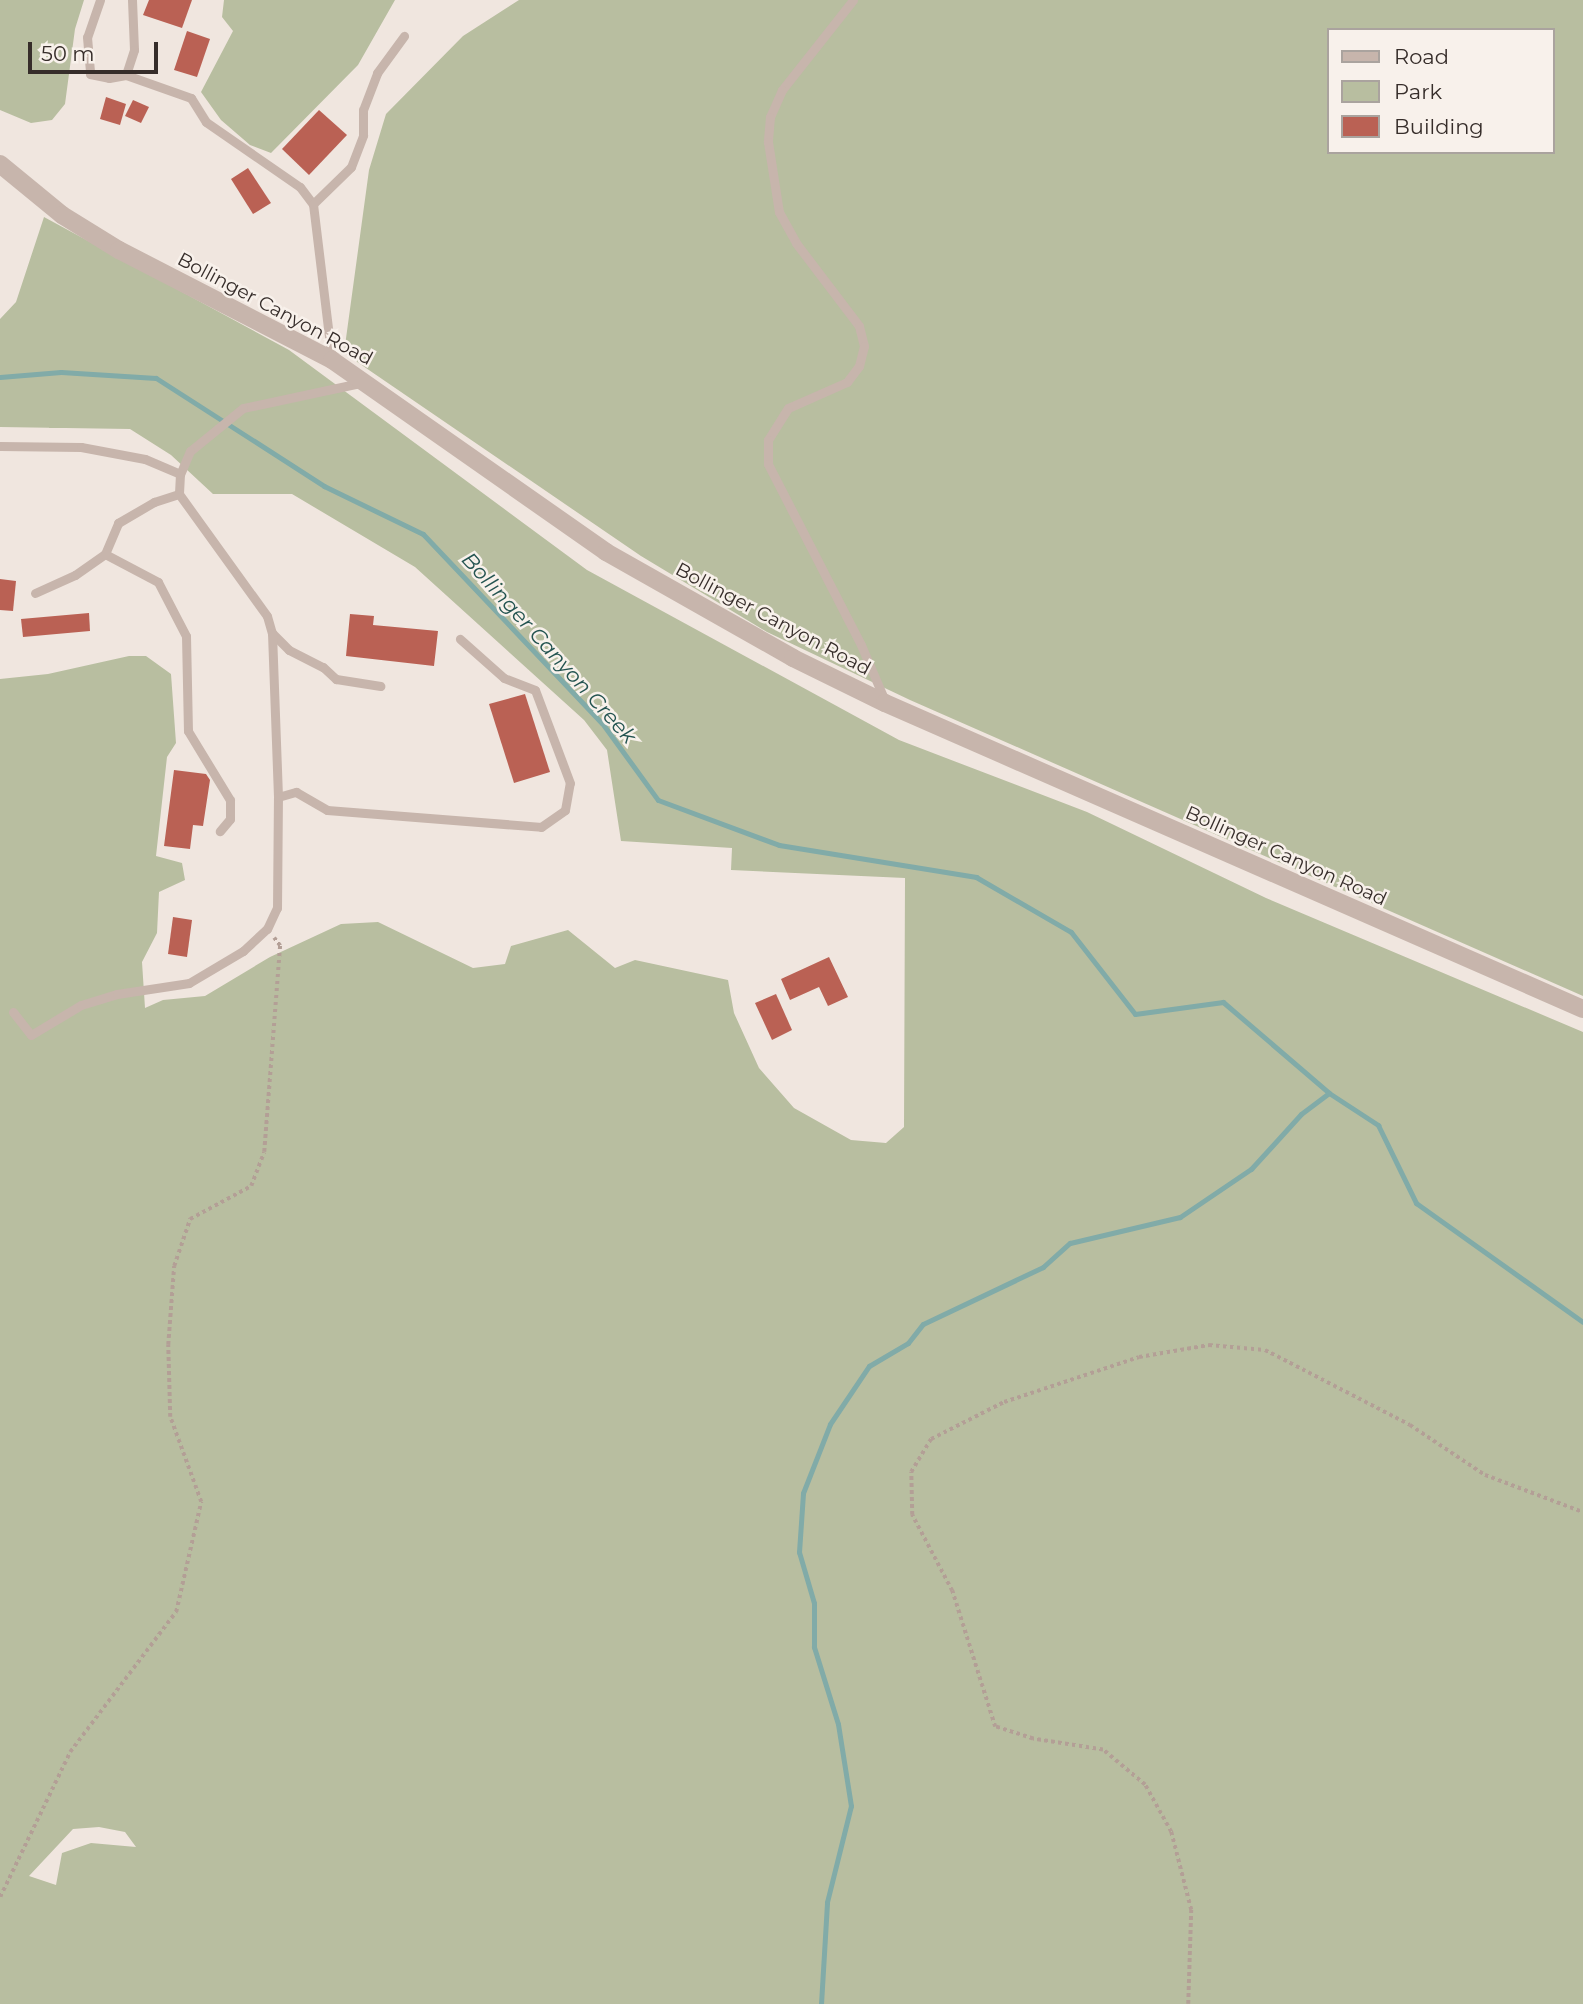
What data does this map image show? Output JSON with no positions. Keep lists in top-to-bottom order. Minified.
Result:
{"streets":{"street":["Bollinger Canyon Road"]},"water":["Bollinger Canyon Creek"],"legend":["Road","Park","Building"],"scale_bar":"50 m"}
